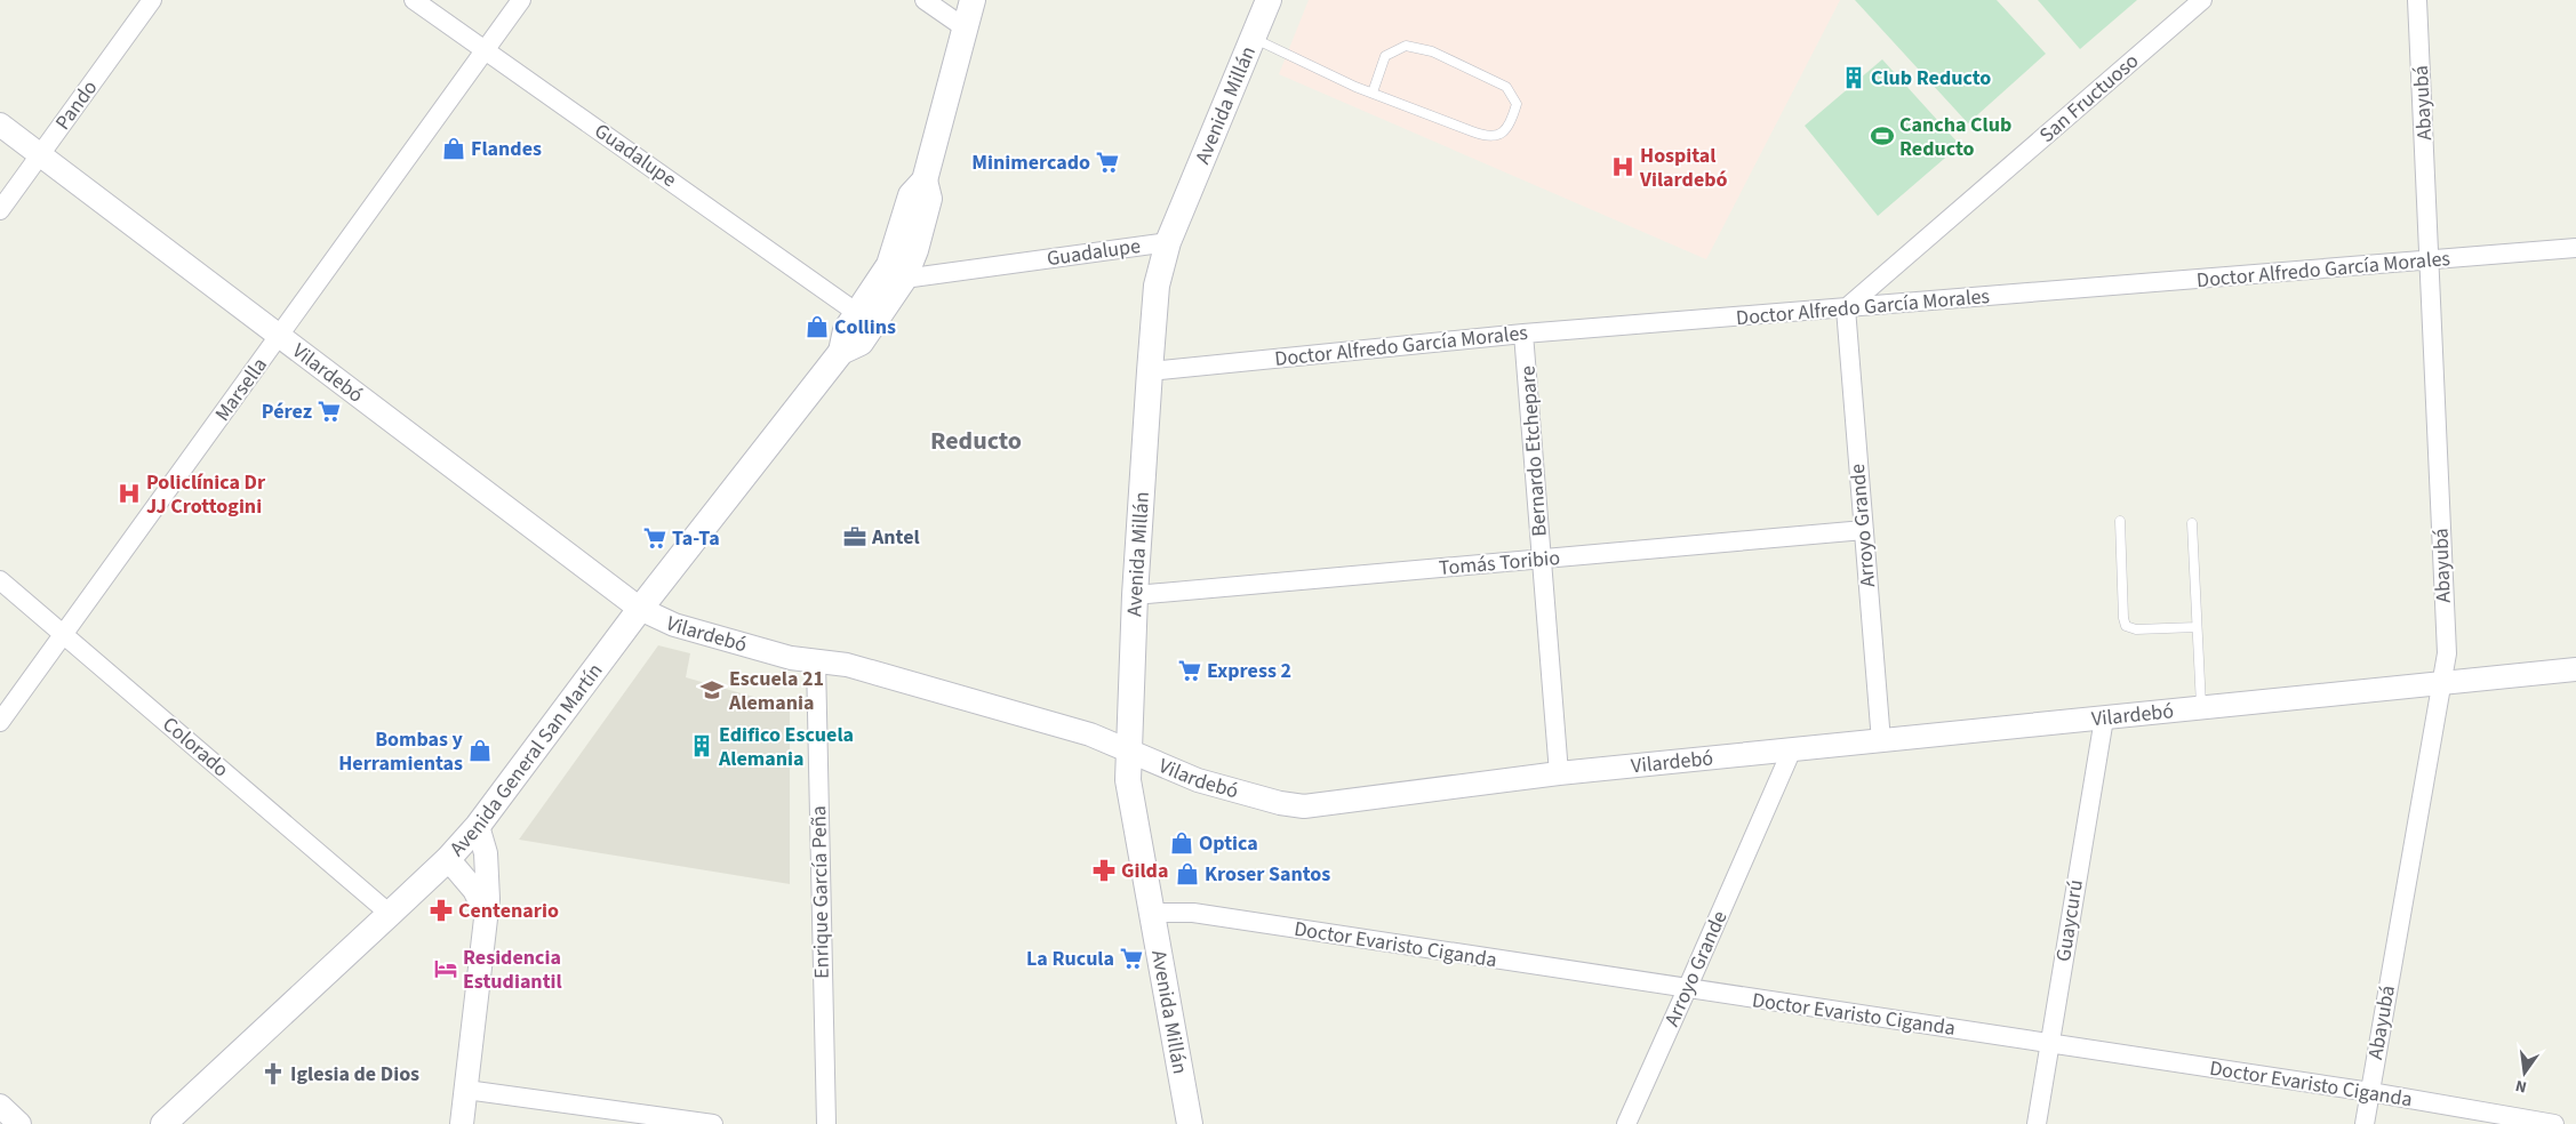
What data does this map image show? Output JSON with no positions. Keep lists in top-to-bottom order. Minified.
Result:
{"streets":{"main road":["Avenida Millán","Avenida General San Martín"],"street":["San Fructuoso","Abayubá","Pando","Guadalupe","Doctor Alfredo García Morales","Vilardebó","Marsella","Bernardo Etchepare","Arroyo Grande","Tomás Toribio","Colorado","Enrique García Peña","Guaycurú","Doctor Evaristo Ciganda"]},"crossings":[["San Fructuoso","Doctor Alfredo García Morales"],["San Fructuoso","Arroyo Grande"],["Abayubá","Doctor Alfredo García Morales"],["Abayubá","Vilardebó"],["Abayubá","Doctor Evaristo Ciganda"],["Pando","Vilardebó"],["Avenida Millán","Guadalupe"],["Avenida Millán","Doctor Alfredo García Morales"],["Avenida Millán","Vilardebó"],["Avenida Millán","Tomás Toribio"],["Avenida Millán","Doctor Evaristo Ciganda"],["Guadalupe","Marsella"],["Guadalupe","Avenida General San Martín"],["Doctor Alfredo García Morales","Bernardo Etchepare"],["Doctor Alfredo García Morales","Arroyo Grande"],["Vilardebó","Marsella"],["Vilardebó","Bernardo Etchepare"],["Vilardebó","Arroyo Grande"],["Vilardebó","Avenida General San Martín"],["Vilardebó","Enrique García Peña"],["Vilardebó","Guaycurú"],["Marsella","Colorado"],["Bernardo Etchepare","Tomás Toribio"],["Arroyo Grande","Tomás Toribio"],["Arroyo Grande","Doctor Evaristo Ciganda"],["Colorado","Avenida General San Martín"],["Guaycurú","Doctor Evaristo Ciganda"]],"districts":["Reducto"],"places":{"building":["Club Reducto","Edifico Escuela Alemania"],"sports":["Cancha Club Reducto"],"shop":["Flandes","Collins","Bombas y Herramientas","Optica","Kroser Santos"],"supermarket":["Minimercado","Pérez","Ta-Ta","Express 2","La Rucula"],"hospital":["Hospital Vilardebó","Policlínica Dr JJ Crottogini"],"office":["Antel"],"school or university":["Escuela 21 Alemania"],"pharmacy":["Gilda","Centenario"],"hotel":["Residencia Estudiantil"],"church":["Iglesia de Dios"]},"north":"bottom"}
